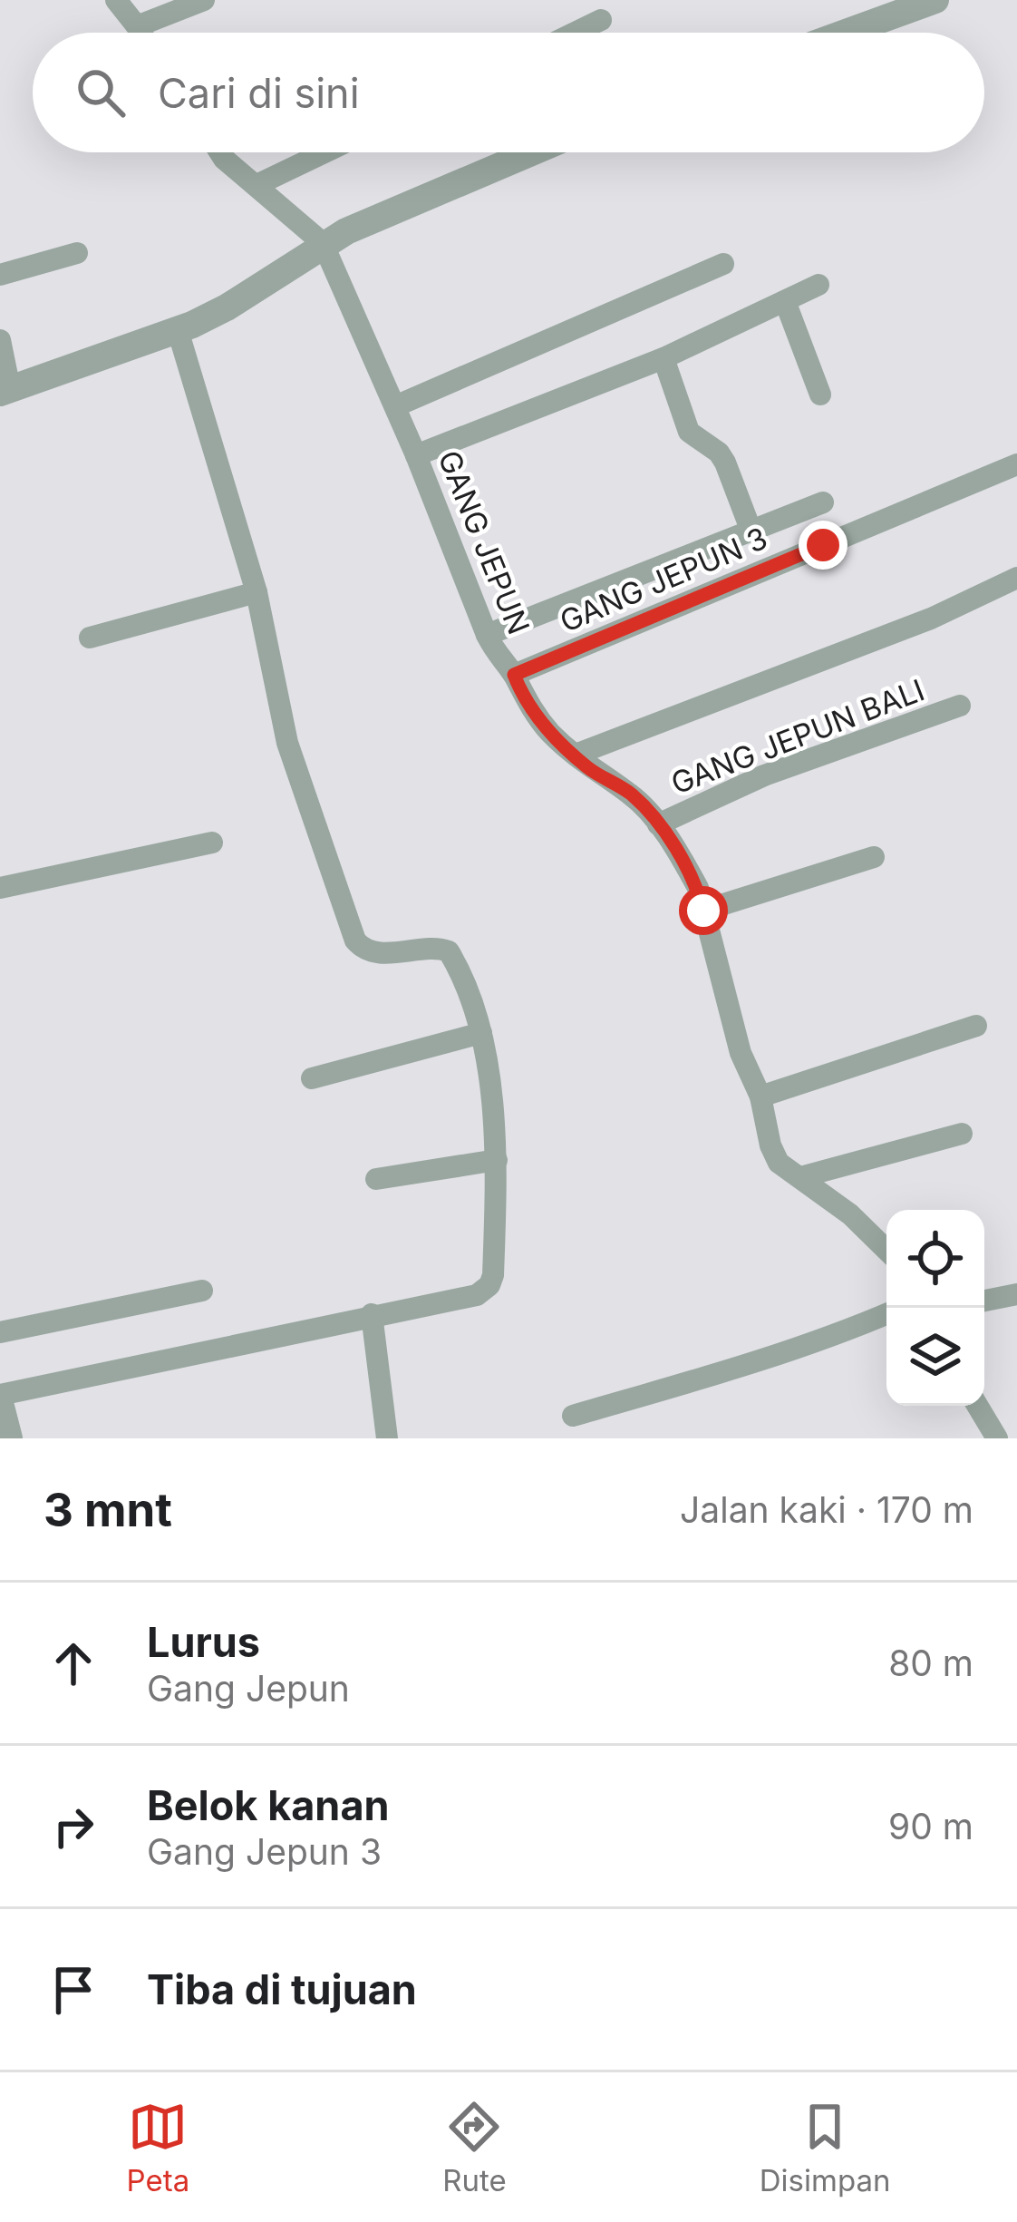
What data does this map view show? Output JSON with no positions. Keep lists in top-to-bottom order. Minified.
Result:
{"streets":{"street":["GANG JEPUN","GANG JEPUN 3","GANG JEPUN BALI"]},"crossings":[["GANG JEPUN","GANG JEPUN 3"],["GANG JEPUN","GANG JEPUN BALI"]],"page":{"search":"Cari di sini","heading":["3 mnt","Jalan kaki · 170 m"],"list":[["Lurus","Gang Jepun","80 m"],["Belok kanan","Gang Jepun 3","90 m"],"Tiba di tujuan"],"nav":["Peta","Rute","Disimpan"]}}
